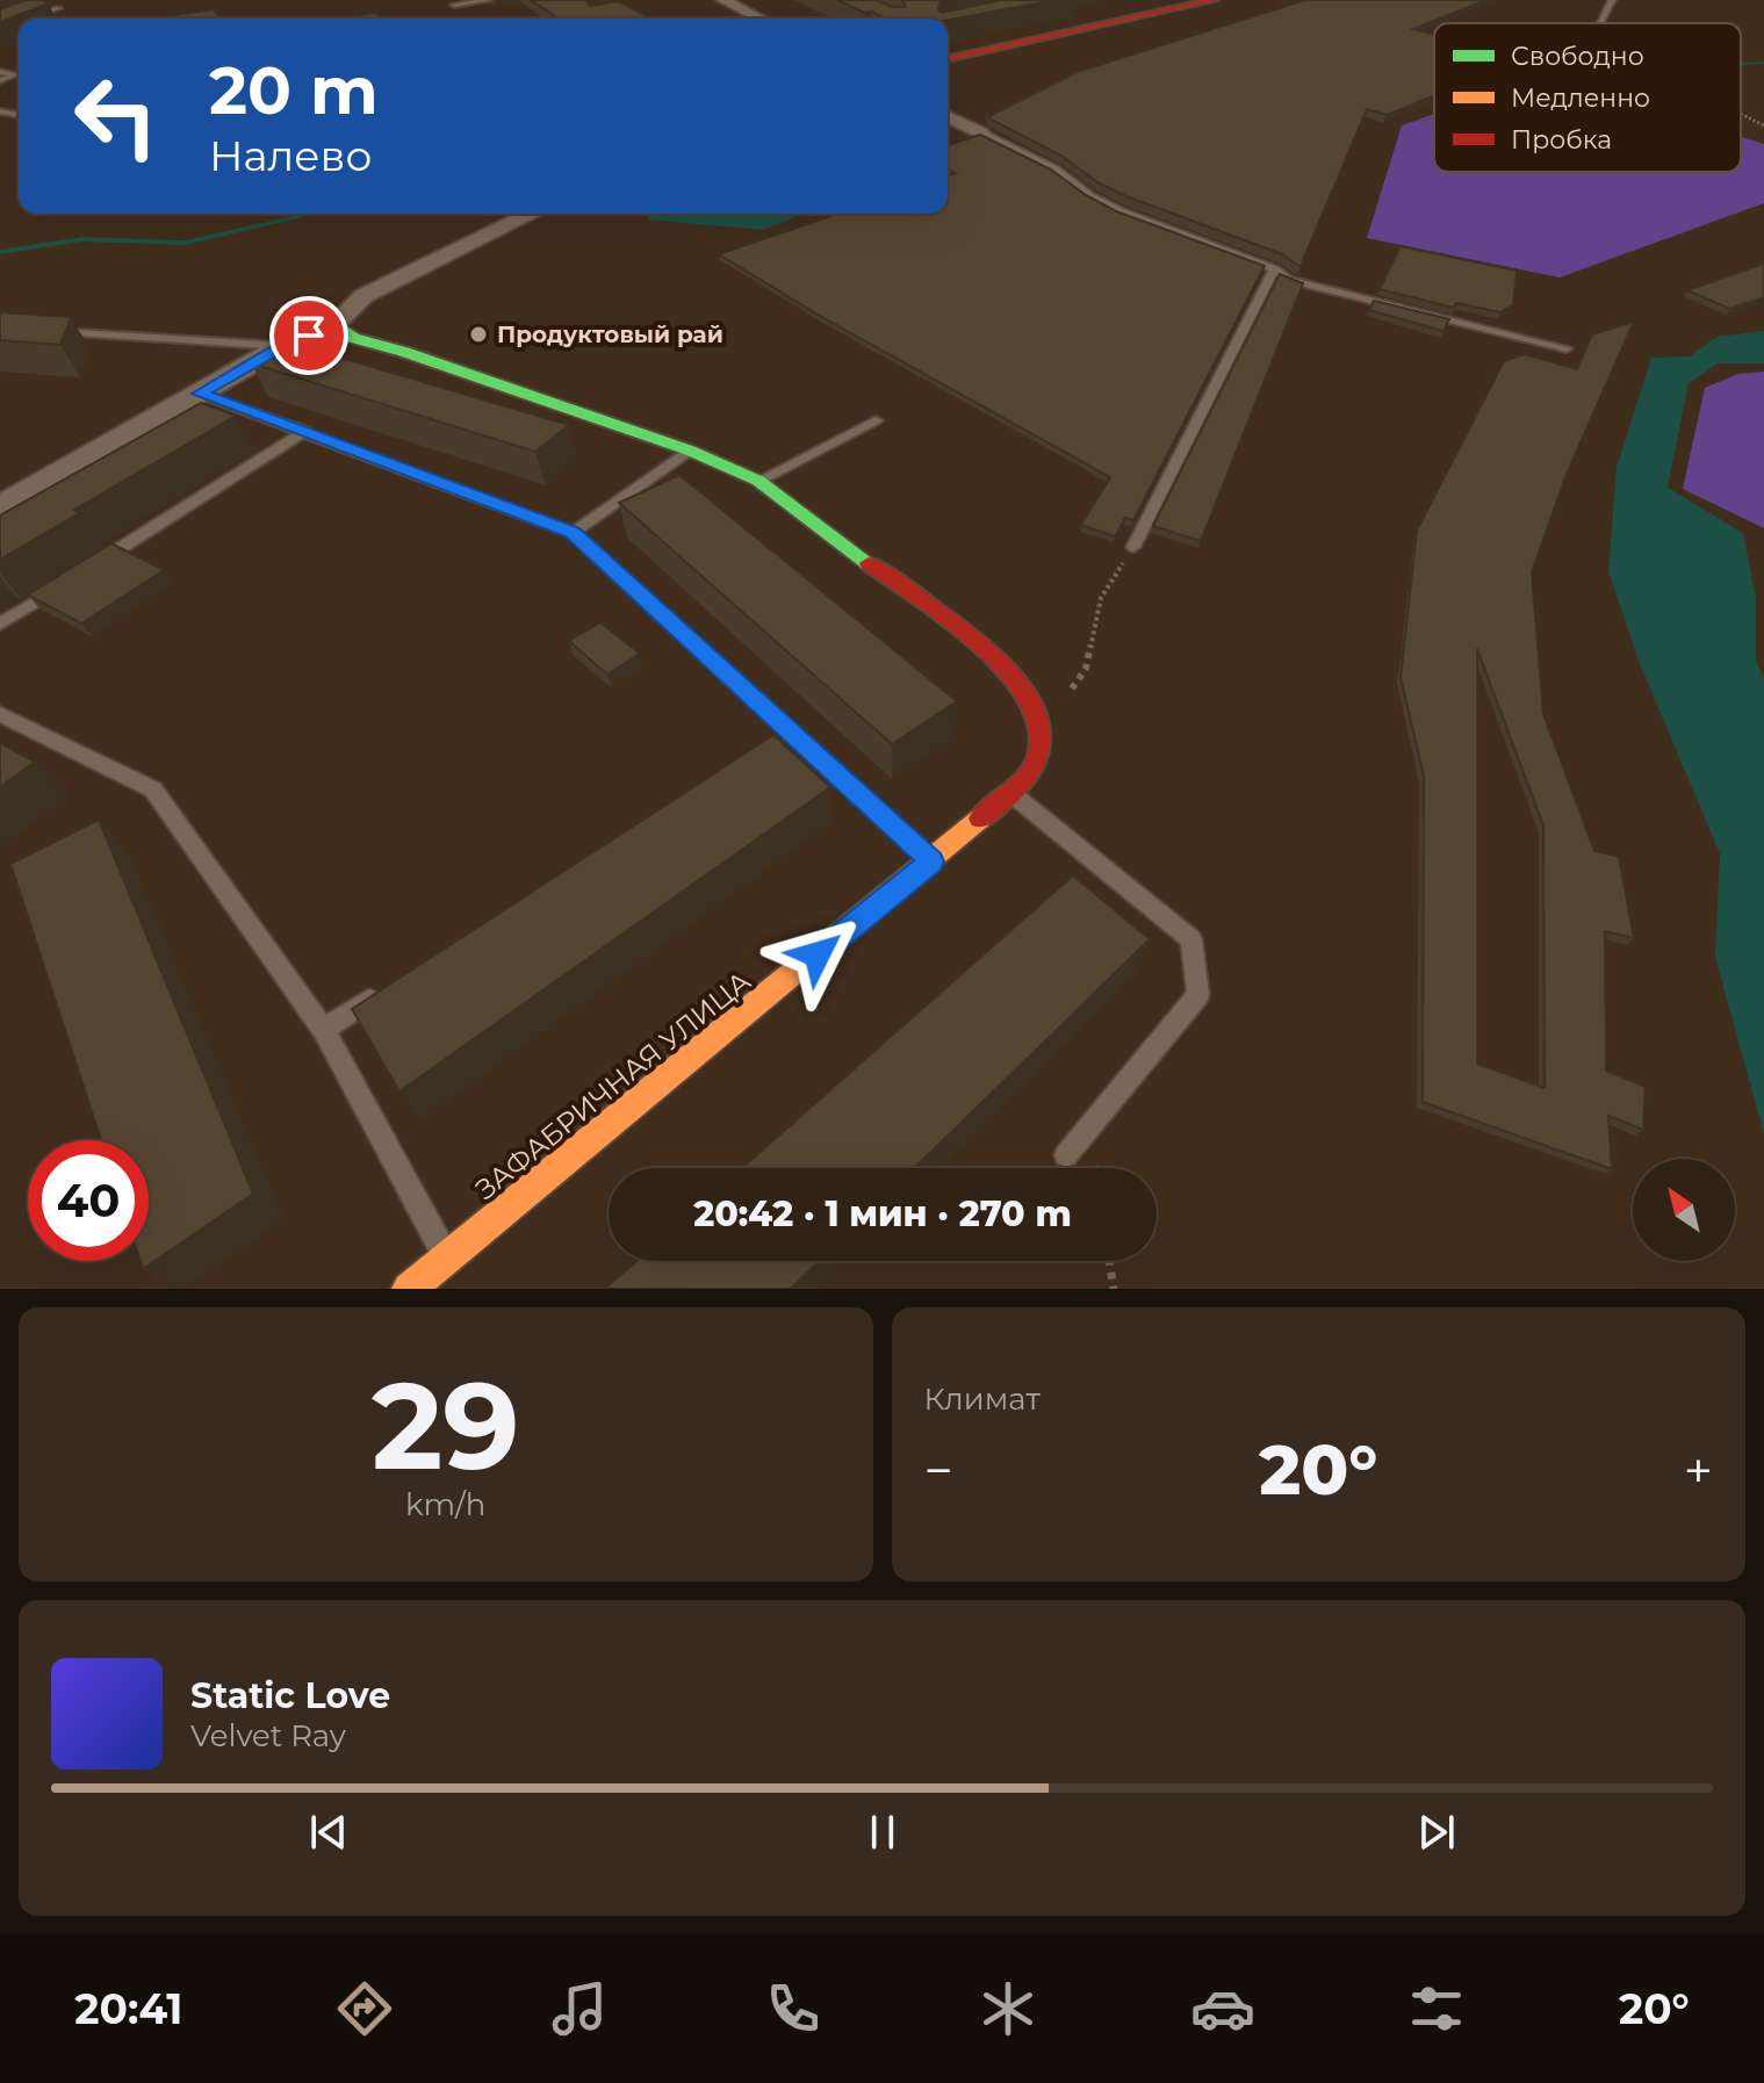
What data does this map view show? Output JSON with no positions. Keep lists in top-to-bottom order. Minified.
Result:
{"streets":{"street":["ЗАФАБРИЧНАЯ УЛИЦА"]},"places":["Продуктовый рай"],"legend":["Свободно","Медленно","Пробка"],"north":"top left","page":{"turn":["20 m","Налево"],"limit":"40","trip":"20:42 · 1 мин · 270 m","tile":[["29","km/h"],"Климат"],"heat":["−","20°","+"],"song":["Static Love","Velvet Ray"],"tabs":["20:41","20°"]}}
